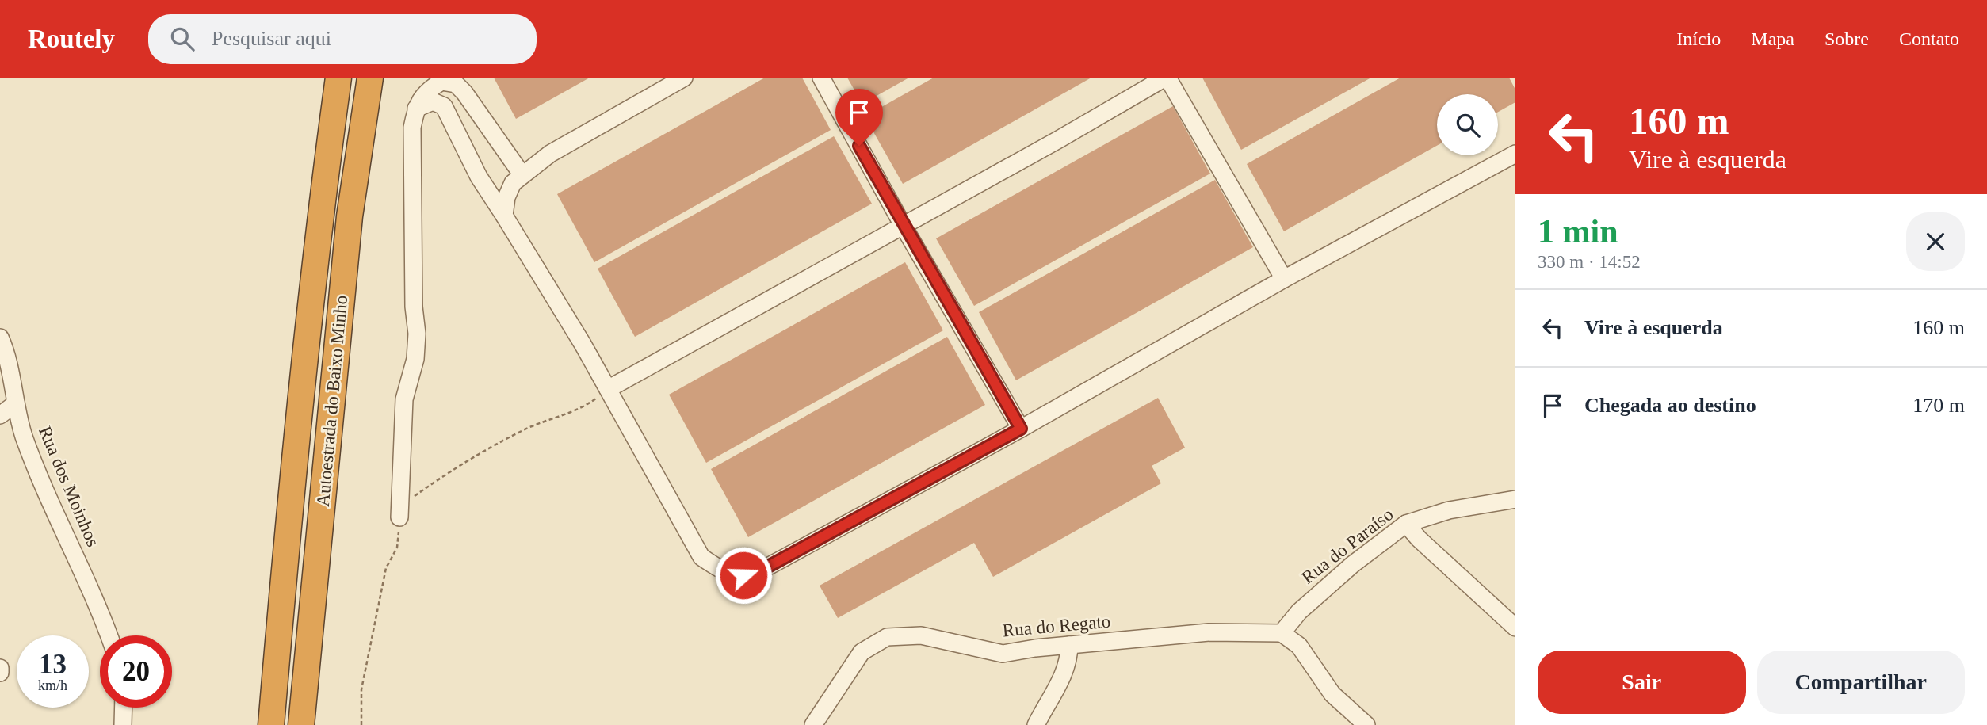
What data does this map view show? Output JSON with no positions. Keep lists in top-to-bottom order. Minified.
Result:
{"streets":{"highway":["Autoestrada do Baixo Minho"],"street":["Rua dos Moinhos","Rua do Paraíso","Rua do Regato"]},"crossings":[["Rua do Paraíso","Rua do Regato"]],"page":{"header":"Routely","search":"Pesquisar aqui","nav":["Início","Mapa","Sobre","Contato"],"turn":["160 m","Vire à esquerda"],"heading":["1 min","330 m · 14:52"],"list":[{"name":"Vire à esquerda","value":"160 m"},{"name":"Chegada ao destino","value":"170 m"}],"speed":"13 km/h","limit":"20","buttons":["Sair","Compartilhar"]}}
